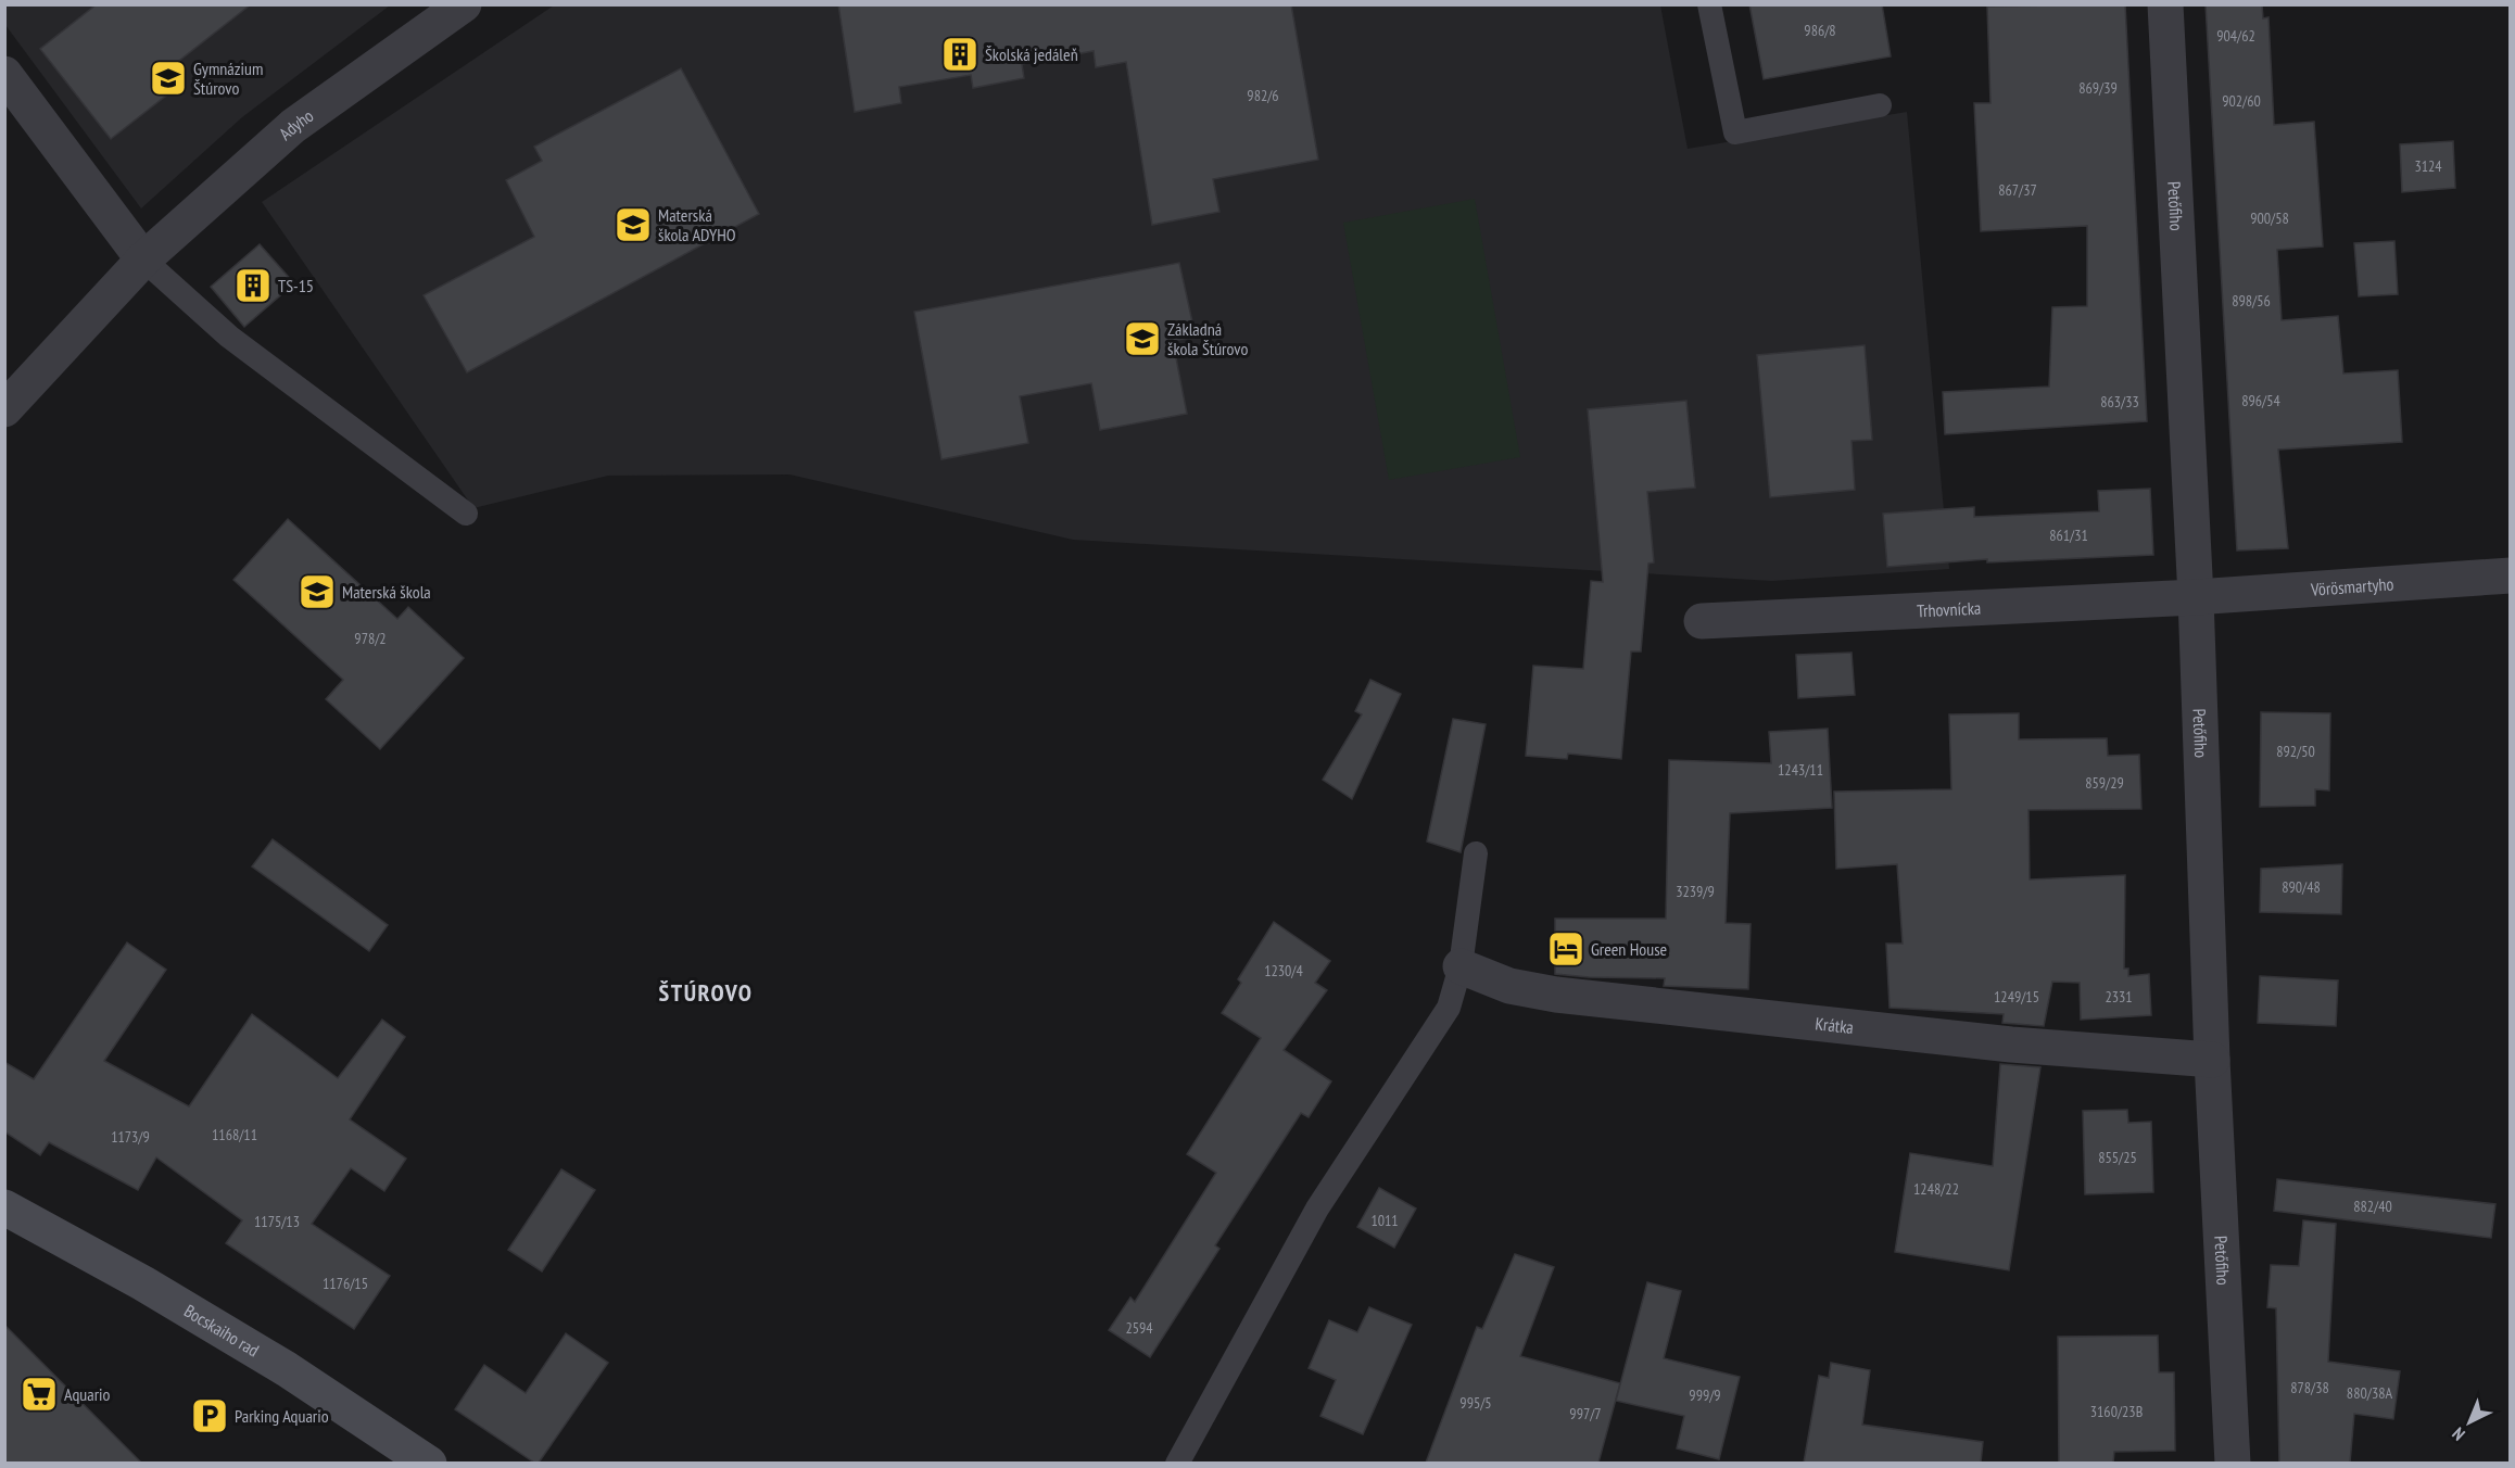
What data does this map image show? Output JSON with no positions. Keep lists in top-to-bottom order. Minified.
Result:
{"streets":{"street":["Adyho","Petőfiho","Vörösmartyho","Trhovnícka","Krátka","Bocskaiho rad"]},"crossings":[["Petőfiho","Vörösmartyho"],["Petőfiho","Trhovnícka"],["Petőfiho","Krátka"],["Vörösmartyho","Trhovnícka"]],"districts":["ŠTÚROVO"],"places":{"building":["Školská jedáleň","TS-15"],"school or university":["Gymnázium Štúrovo","Materská škola ADYHO","Základná škola Štúrovo","Materská škola"],"hotel":["Green House"],"supermarket":["Aquario"],"parking":["Parking Aquario"]},"house_numbers":["986/8","904/62","869/39","982/6","902/60","3124","867/37","900/58","898/56","896/54","863/33","861/31","978/2","892/50","1243/11","859/29","890/48","3239/9","1230/4","1249/15","2331","1168/11","1173/9","855/25","1248/22","882/40","1011","1175/13","1176/15","2594","878/38","880/38A","999/9","995/5","3160/23B","997/7"],"north":"bottom left"}
